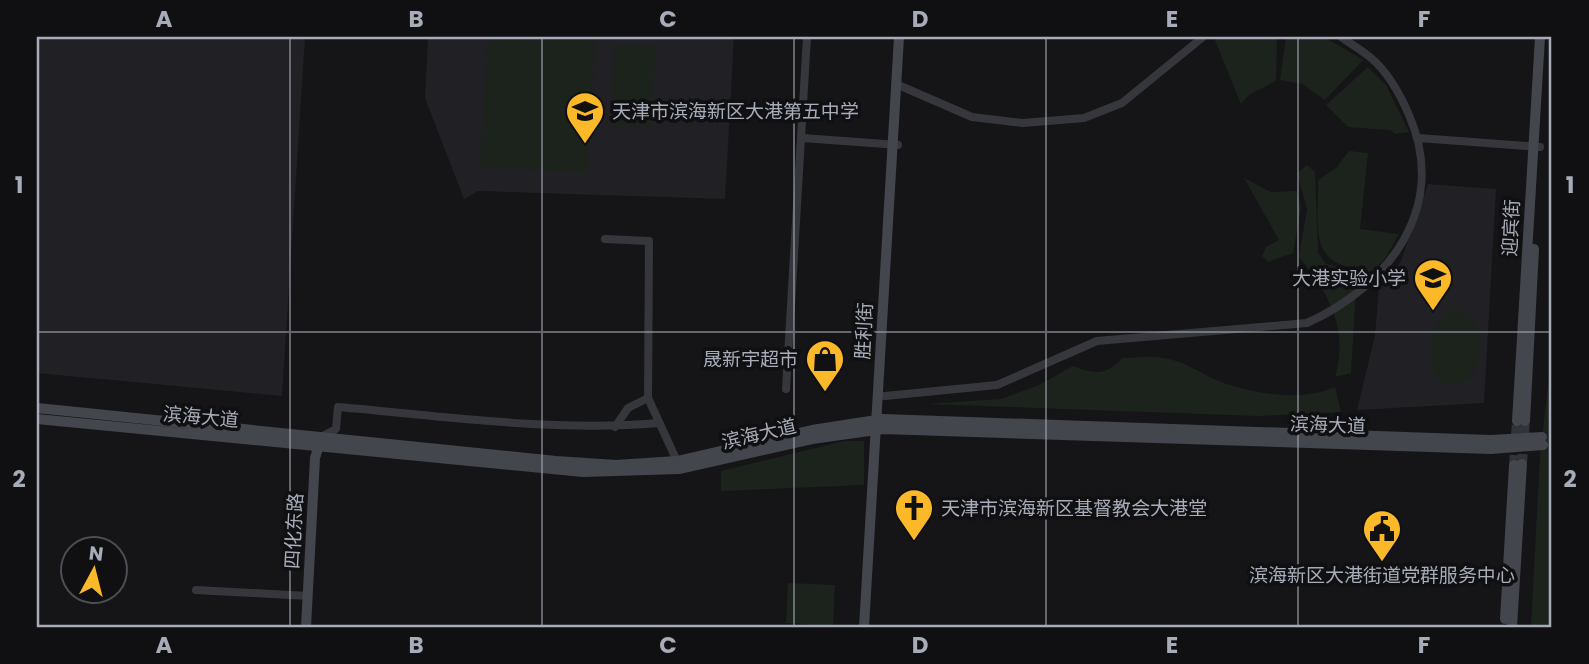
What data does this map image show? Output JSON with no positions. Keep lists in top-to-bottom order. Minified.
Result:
{"streets":{"main road":["迎宾街","胜利街","滨海大道","四化东路"]},"crossings":[["胜利街","滨海大道"],["滨海大道","四化东路"]],"places":{"school or university":["天津市滨海新区大港第五中学","大港实验小学"],"shop":["晟新宇超市"],"church":["天津市滨海新区基督教会大港堂"],"public building":["滨海新区大港街道党群服务中心"]},"north":"top","grid":{"columns":["A","B","C","D","E","F"],"rows":["1","2"]}}
